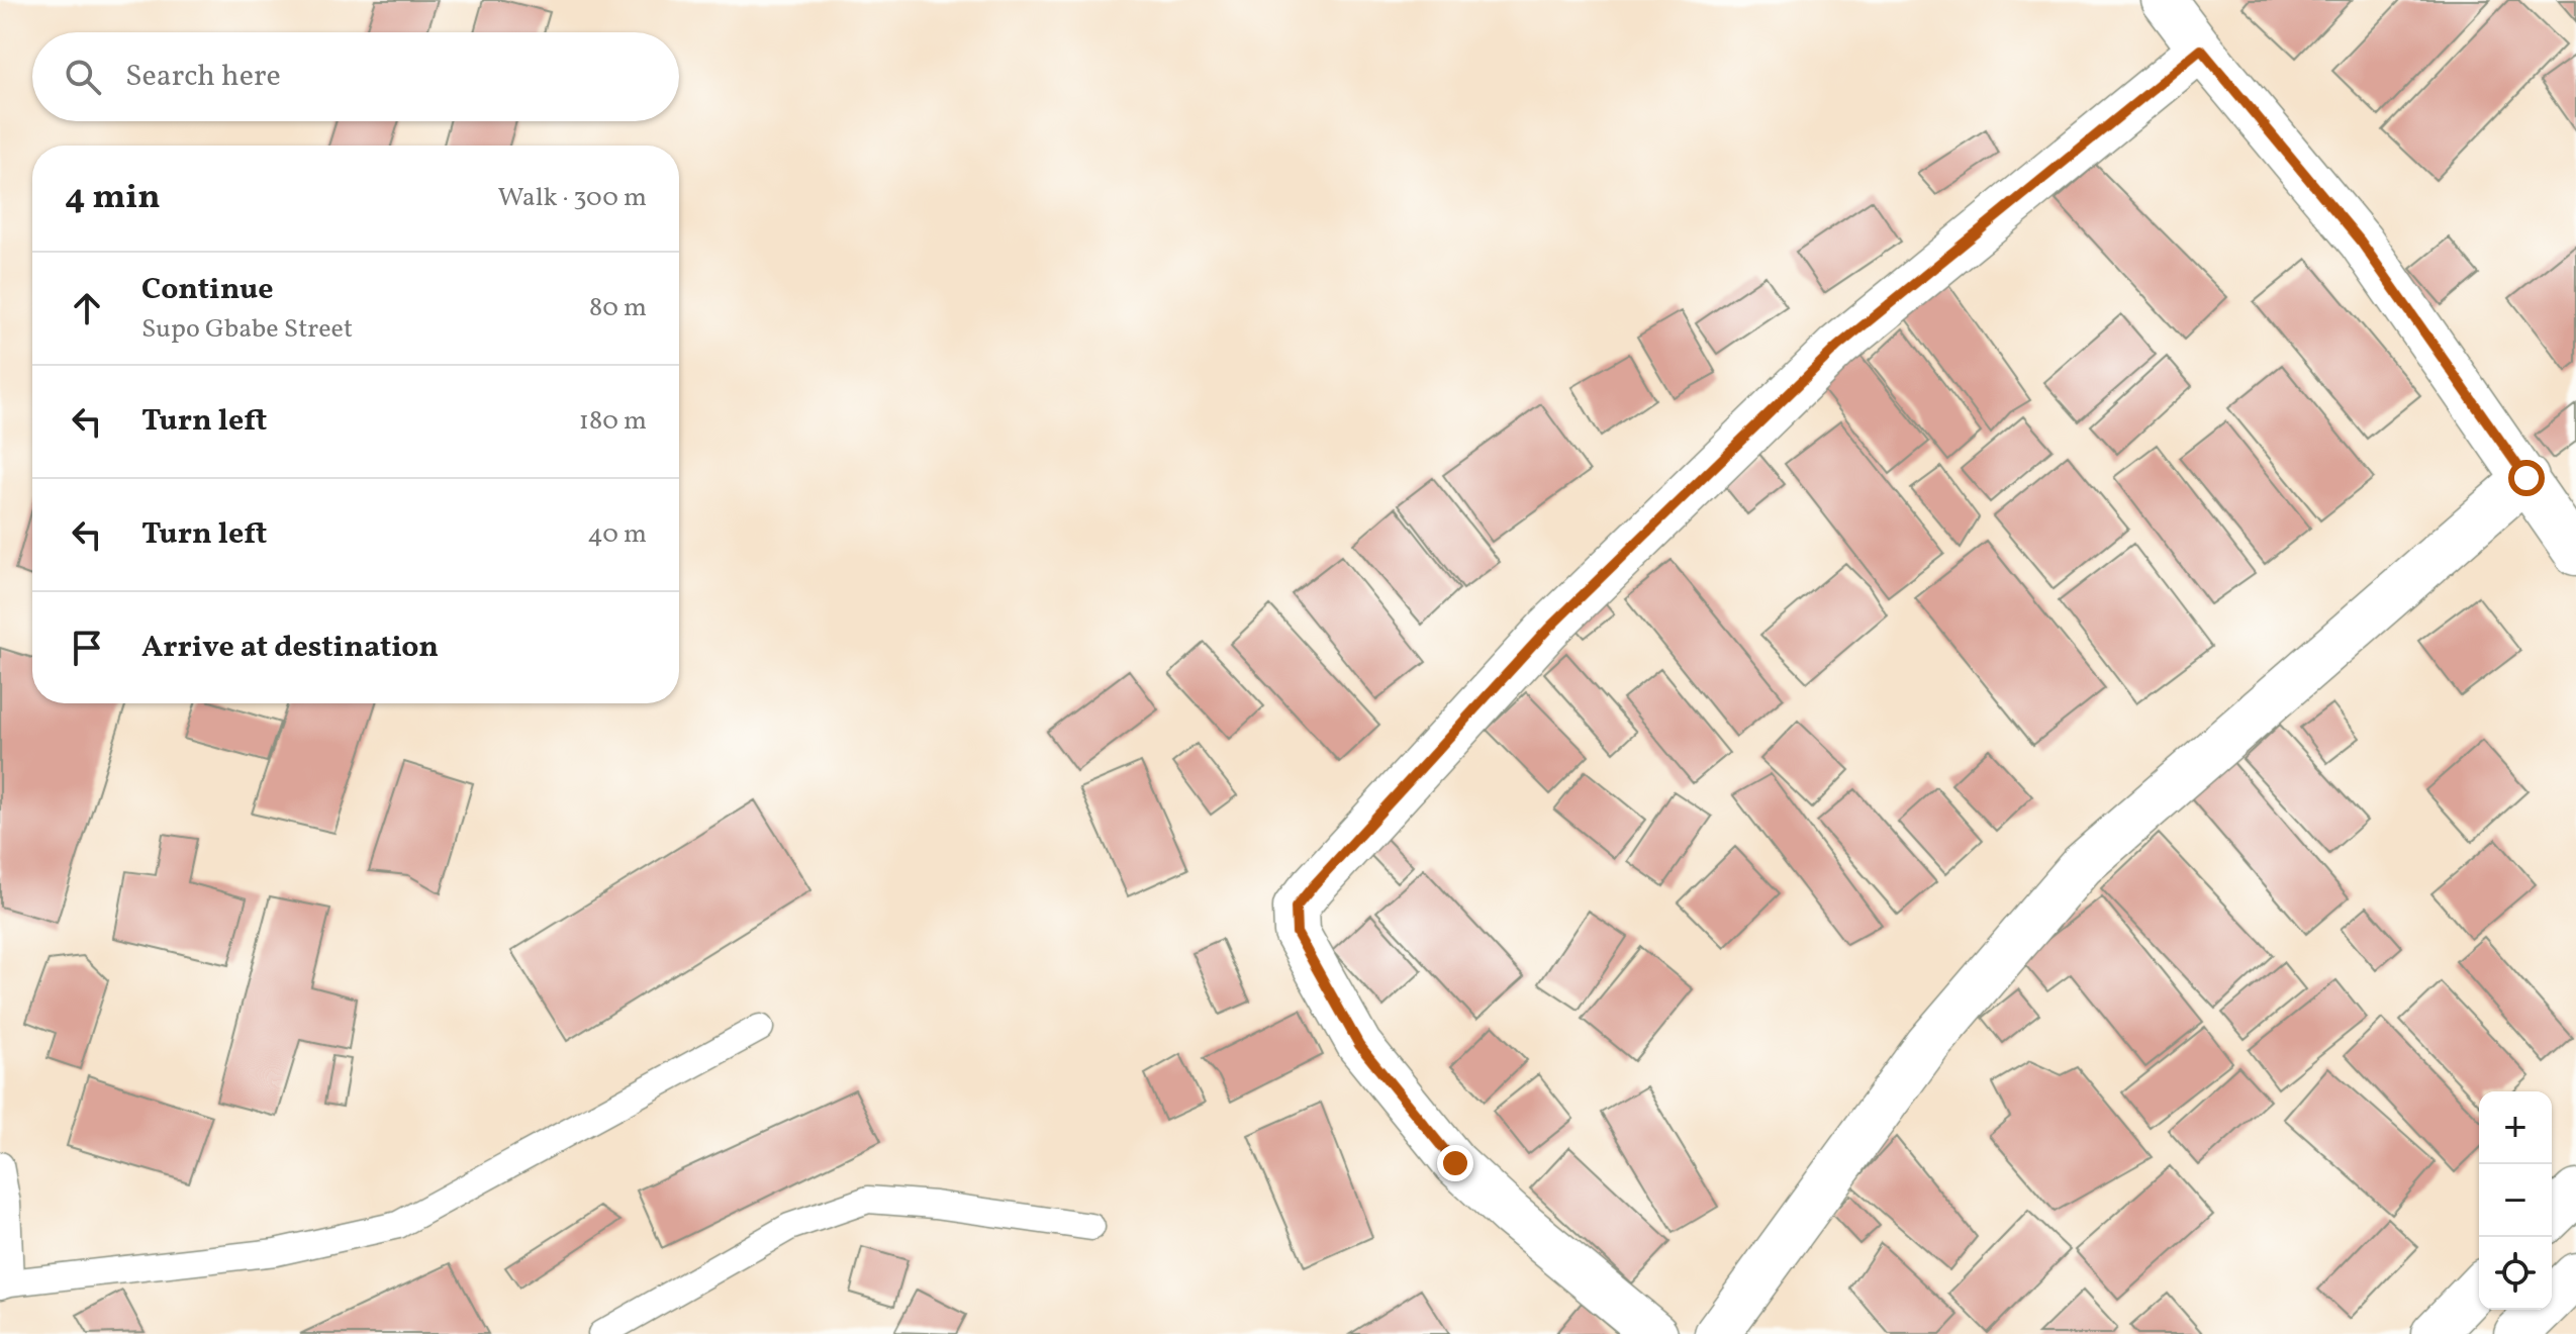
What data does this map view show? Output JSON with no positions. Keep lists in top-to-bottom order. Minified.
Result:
{"page":{"search":"Search here","heading":["4 min","Walk · 300 m"],"list":[["Continue","Supo Gbabe Street","80 m"],["Turn left","180 m"],["Turn left","40 m"],"Arrive at destination"],"map_buttons":["+","−"]}}
